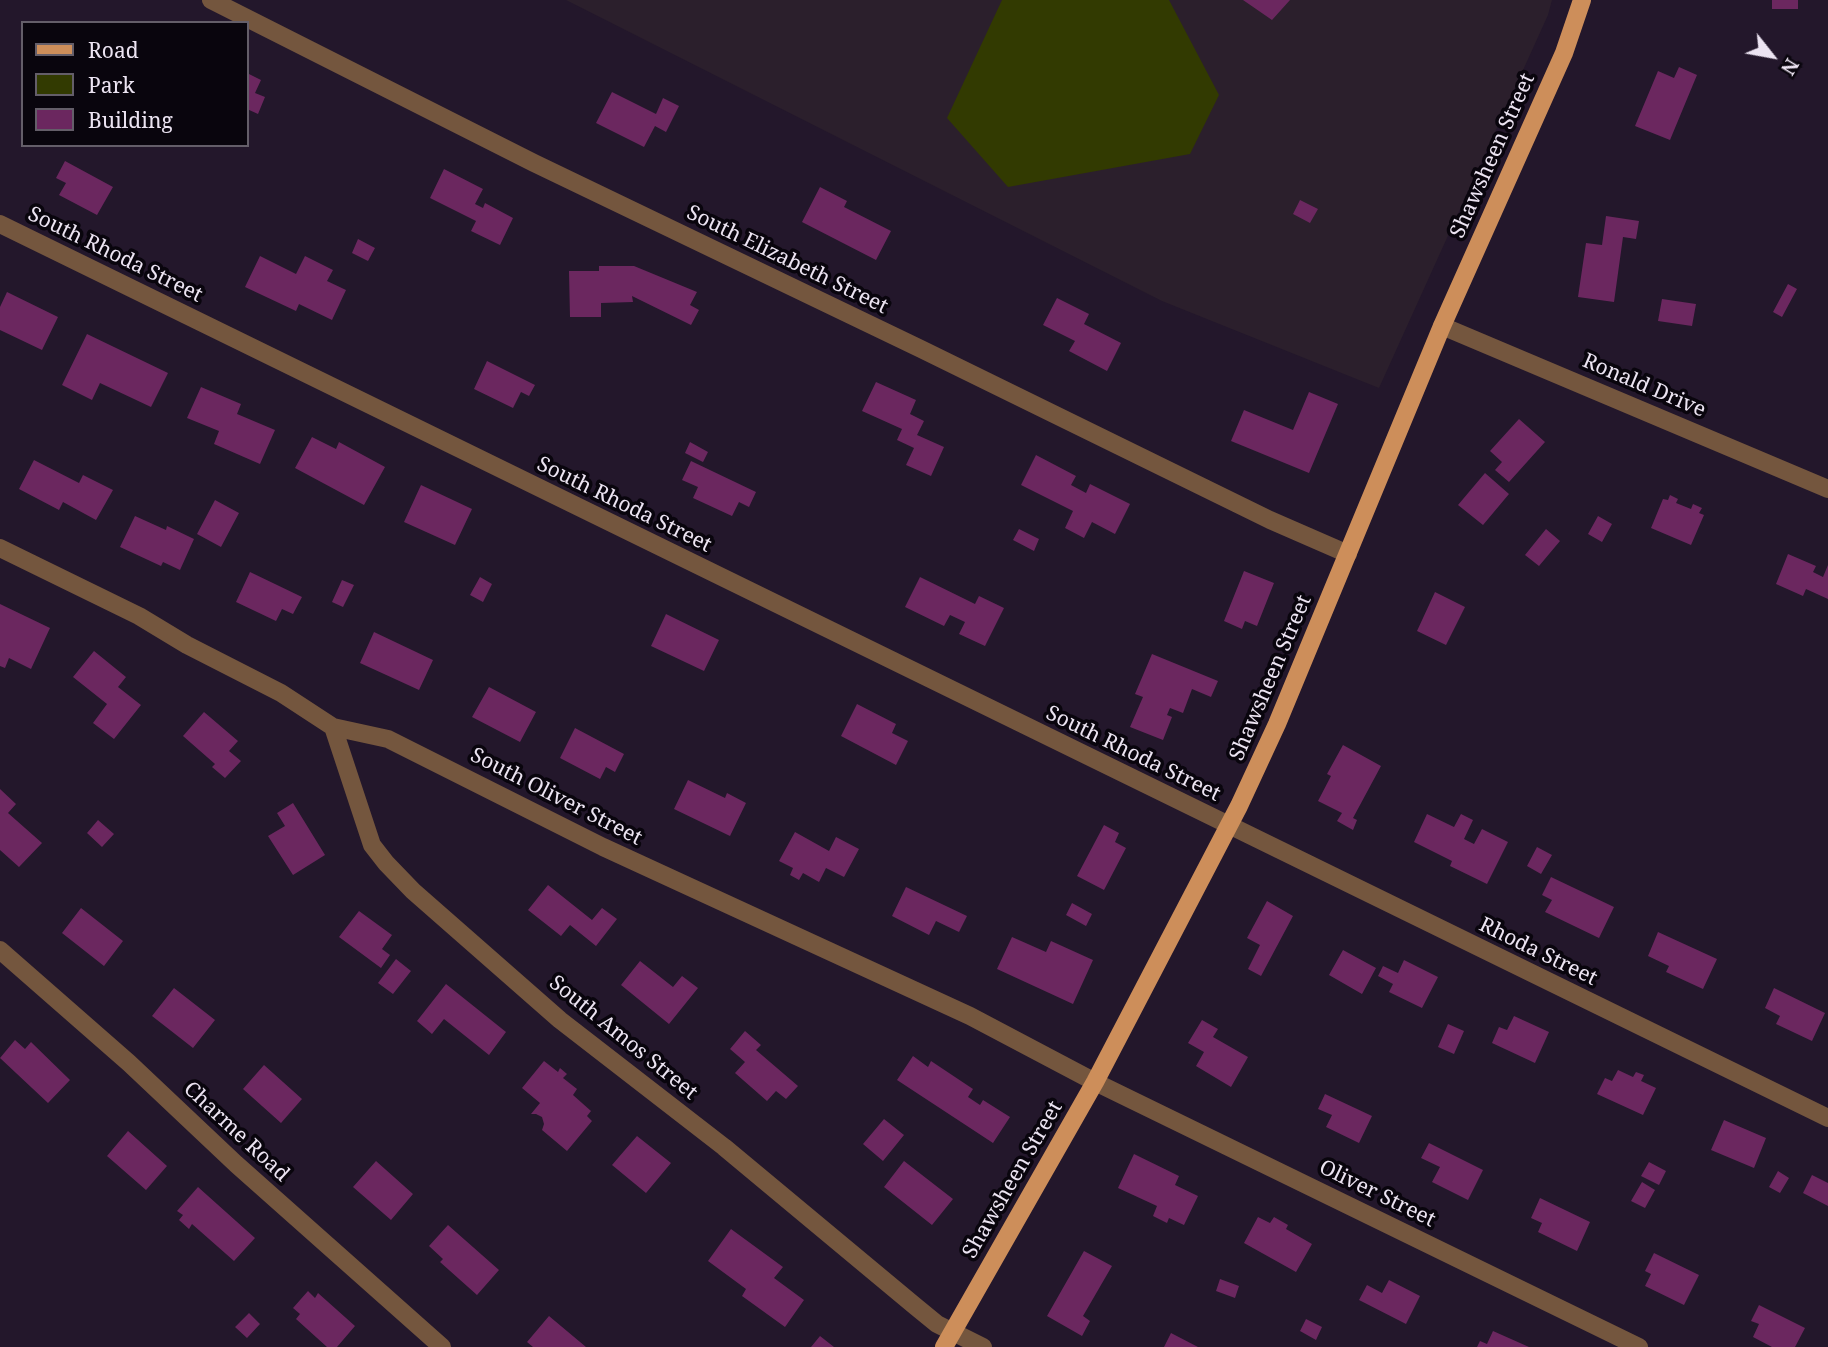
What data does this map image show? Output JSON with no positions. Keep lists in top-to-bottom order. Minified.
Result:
{"streets":{"main road":["Shawsheen Street"],"street":["South Rhoda Street","South Elizabeth Street","Ronald Drive","South Oliver Street","Rhoda Street","South Amos Street","Charme Road","Oliver Street"]},"crossings":[["Shawsheen Street","South Rhoda Street"],["Shawsheen Street","South Elizabeth Street"],["Shawsheen Street","Ronald Drive"],["Shawsheen Street","South Oliver Street"],["Shawsheen Street","Rhoda Street"],["Shawsheen Street","South Amos Street"],["Shawsheen Street","Oliver Street"],["South Rhoda Street","Rhoda Street"],["South Oliver Street","South Amos Street"],["South Oliver Street","Oliver Street"]],"legend":["Road","Park","Building"],"north":"bottom right"}
